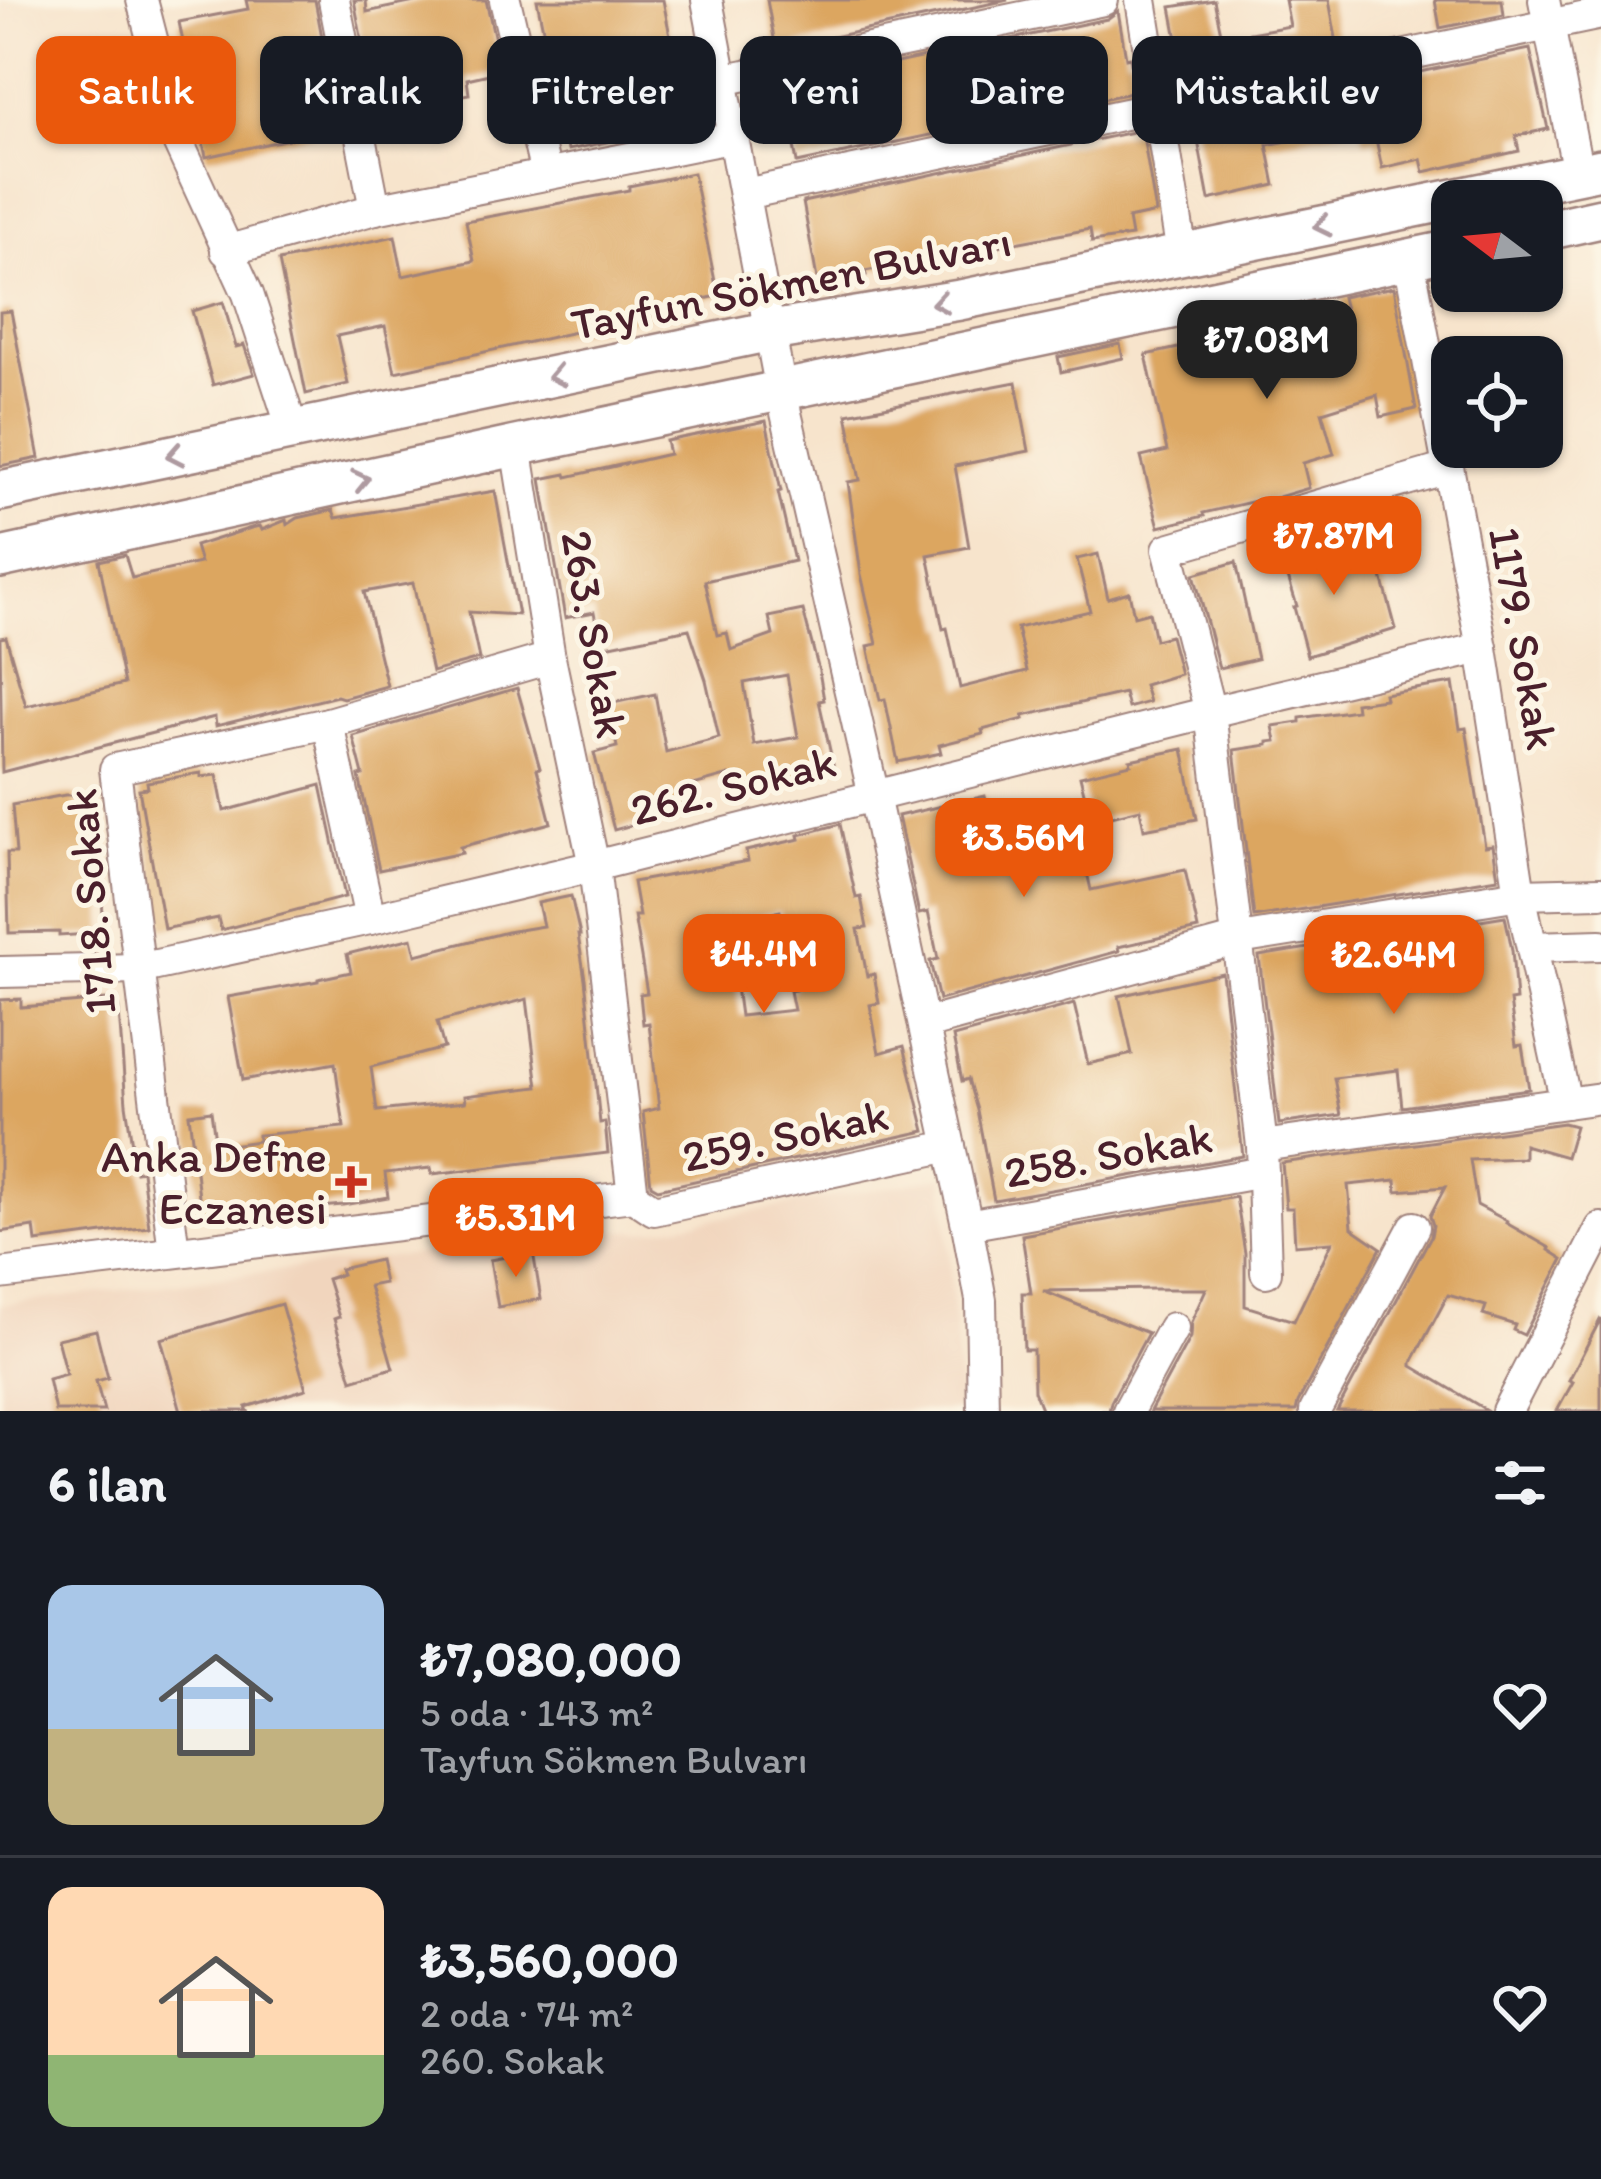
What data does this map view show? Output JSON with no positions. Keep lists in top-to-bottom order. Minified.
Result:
{"streets":{"main road":["Tayfun Sökmen Bulvarı"],"street":["263. Sokak","1179. Sokak","262. Sokak","1718. Sokak","259. Sokak","258. Sokak"]},"crossings":[["263. Sokak","262. Sokak"],["263. Sokak","1718. Sokak"],["263. Sokak","259. Sokak"],["1179. Sokak","262. Sokak"],["1179. Sokak","258. Sokak"],["262. Sokak","1718. Sokak"],["1718. Sokak","259. Sokak"]],"places":{"health":["Anka Defne Eczanesi"]},"north":"left","page":{"chip":["Satılık","Kiralık","Filtreler","Yeni","Daire","Müstakil ev"],"price":["₺7.08M","₺7.87M","₺3.56M","₺4.4M","₺2.64M","₺5.31M"],"heading":"6 ilan","list":[{"name":"₺7,080,000","note":"5 oda · 143 m² · Tayfun Sökmen Bulvarı"},{"name":"₺3,560,000","note":"2 oda · 74 m² · 260. Sokak"}]}}
